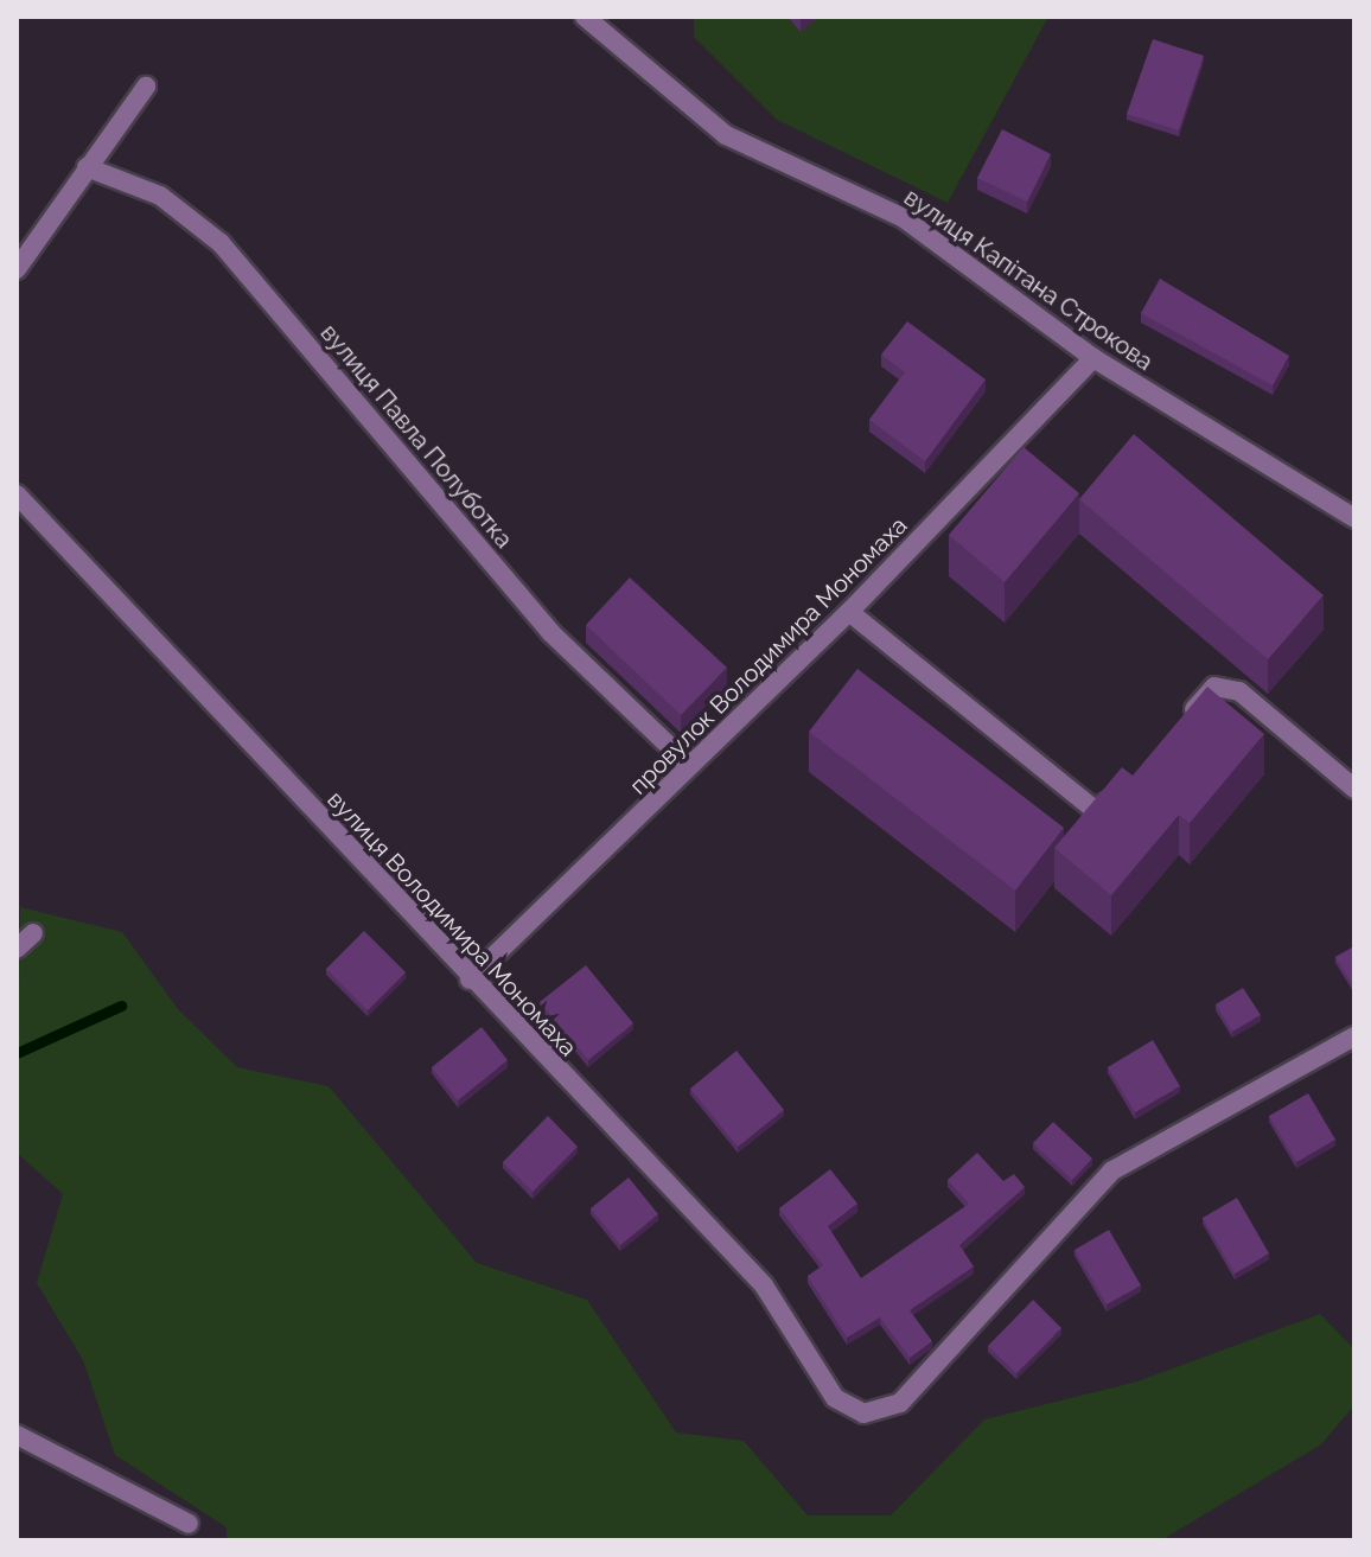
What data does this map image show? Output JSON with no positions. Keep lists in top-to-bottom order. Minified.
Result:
{"streets":{"street":["вулиця Капітана Строкова","вулиця Павла Полуботка","провулок Володимира Мономаха","вулиця Володимира Мономаха"]},"crossings":[["вулиця Капітана Строкова","провулок Володимира Мономаха"],["вулиця Павла Полуботка","провулок Володимира Мономаха"],["провулок Володимира Мономаха","вулиця Володимира Мономаха"]]}
